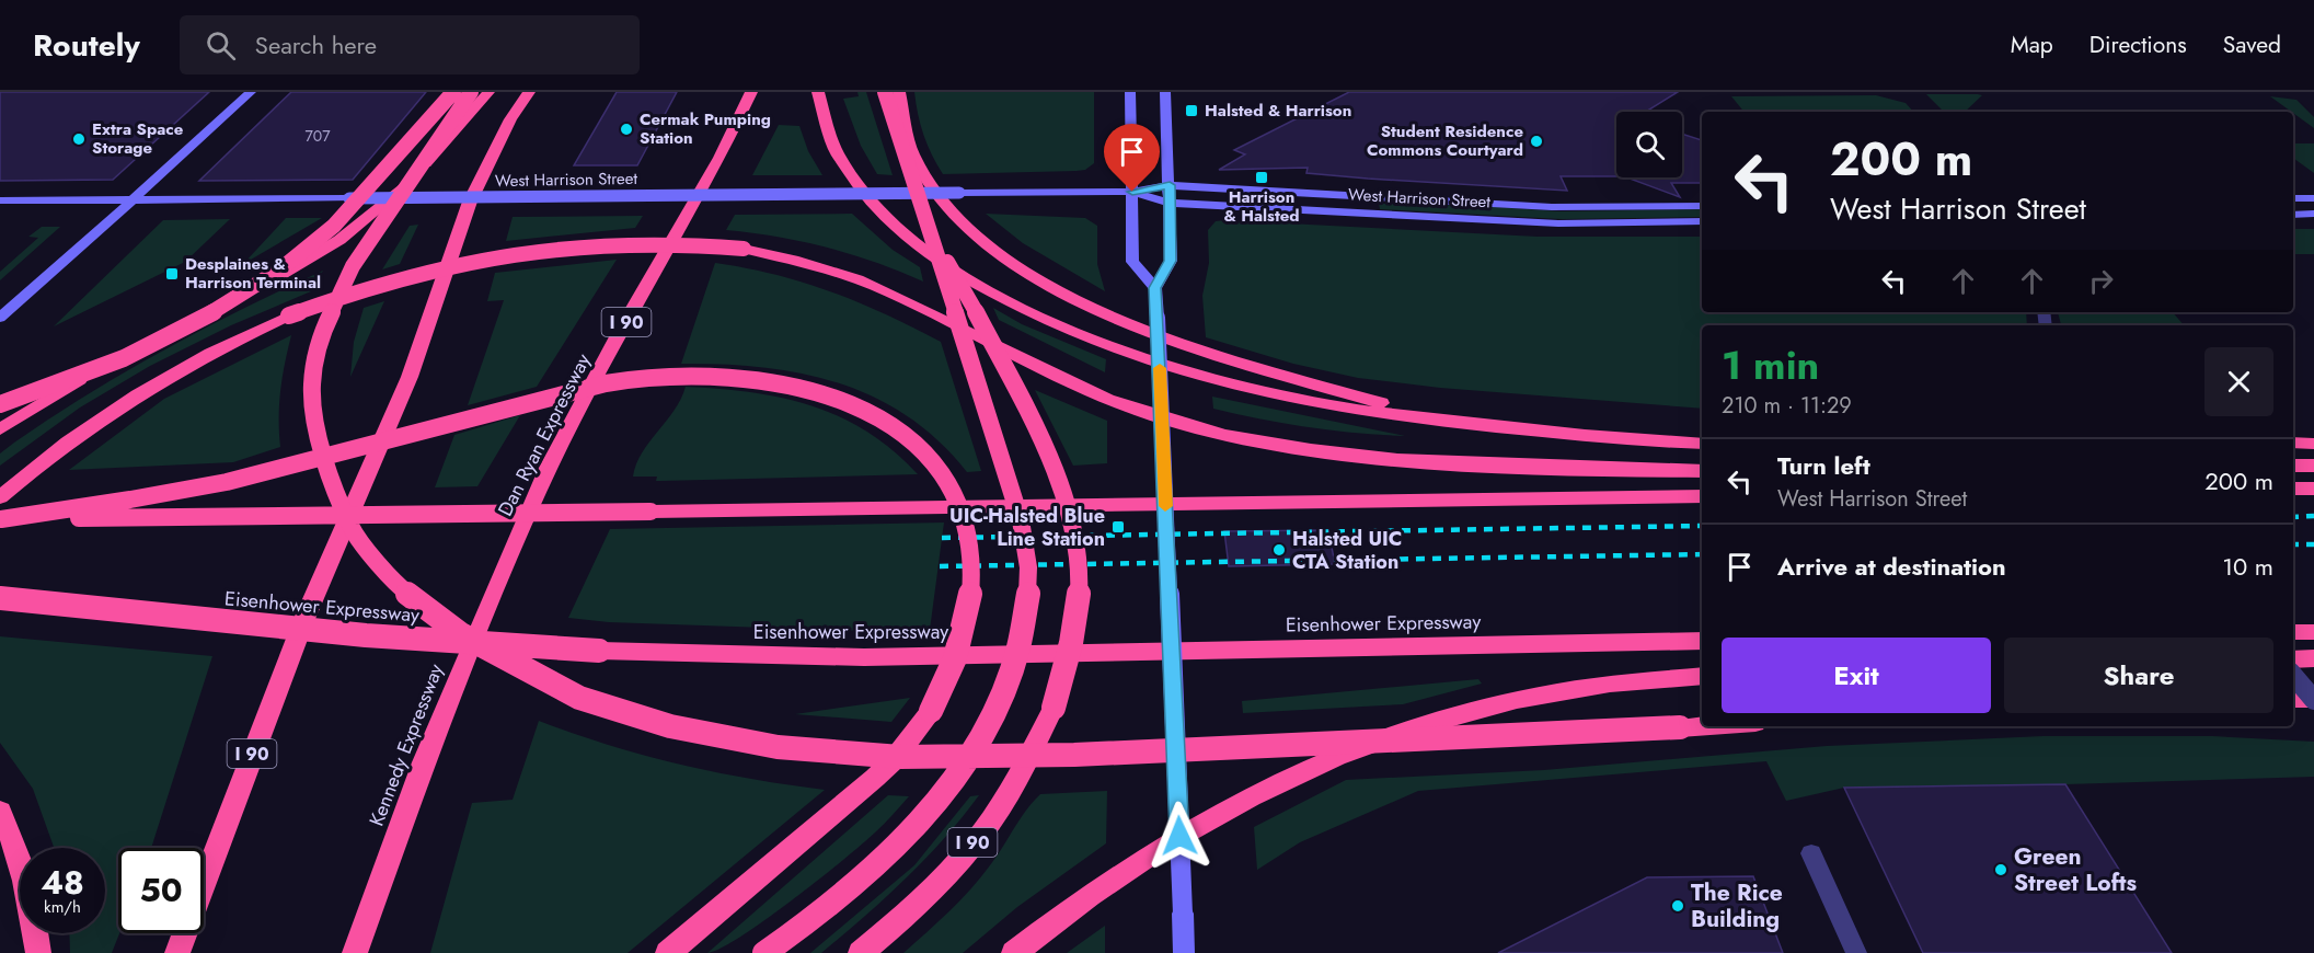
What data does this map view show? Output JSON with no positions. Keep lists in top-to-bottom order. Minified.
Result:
{"streets":{"highway":["I 90","Dan Ryan Expressway","Eisenhower Expressway","Kennedy Expressway"],"main road":["West Harrison Street"]},"crossings":[["Dan Ryan Expressway","Kennedy Expressway"]],"places":{"transit":["Halsted & Harrison","Harrison & Halsted","Desplaines & Harrison Terminal","UIC-Halsted Blue Line Station"],"other":["Cermak Pumping Station","Extra Space Storage","Student Residence Commons Courtyard","Halsted UIC CTA Station","Green Street Lofts","The Rice Building"]},"house_numbers":["707"],"page":{"header":"Routely","search":"Search here","nav":["Map","Directions","Saved"],"turn":["200 m","West Harrison Street"],"heading":["1 min","210 m · 11:29"],"list":[{"name":"Turn left","note":"West Harrison Street","value":"200 m"},{"name":"Arrive at destination","value":"10 m"}],"buttons":["Exit","Share"],"speed":"48 km/h","limit":"50"}}
